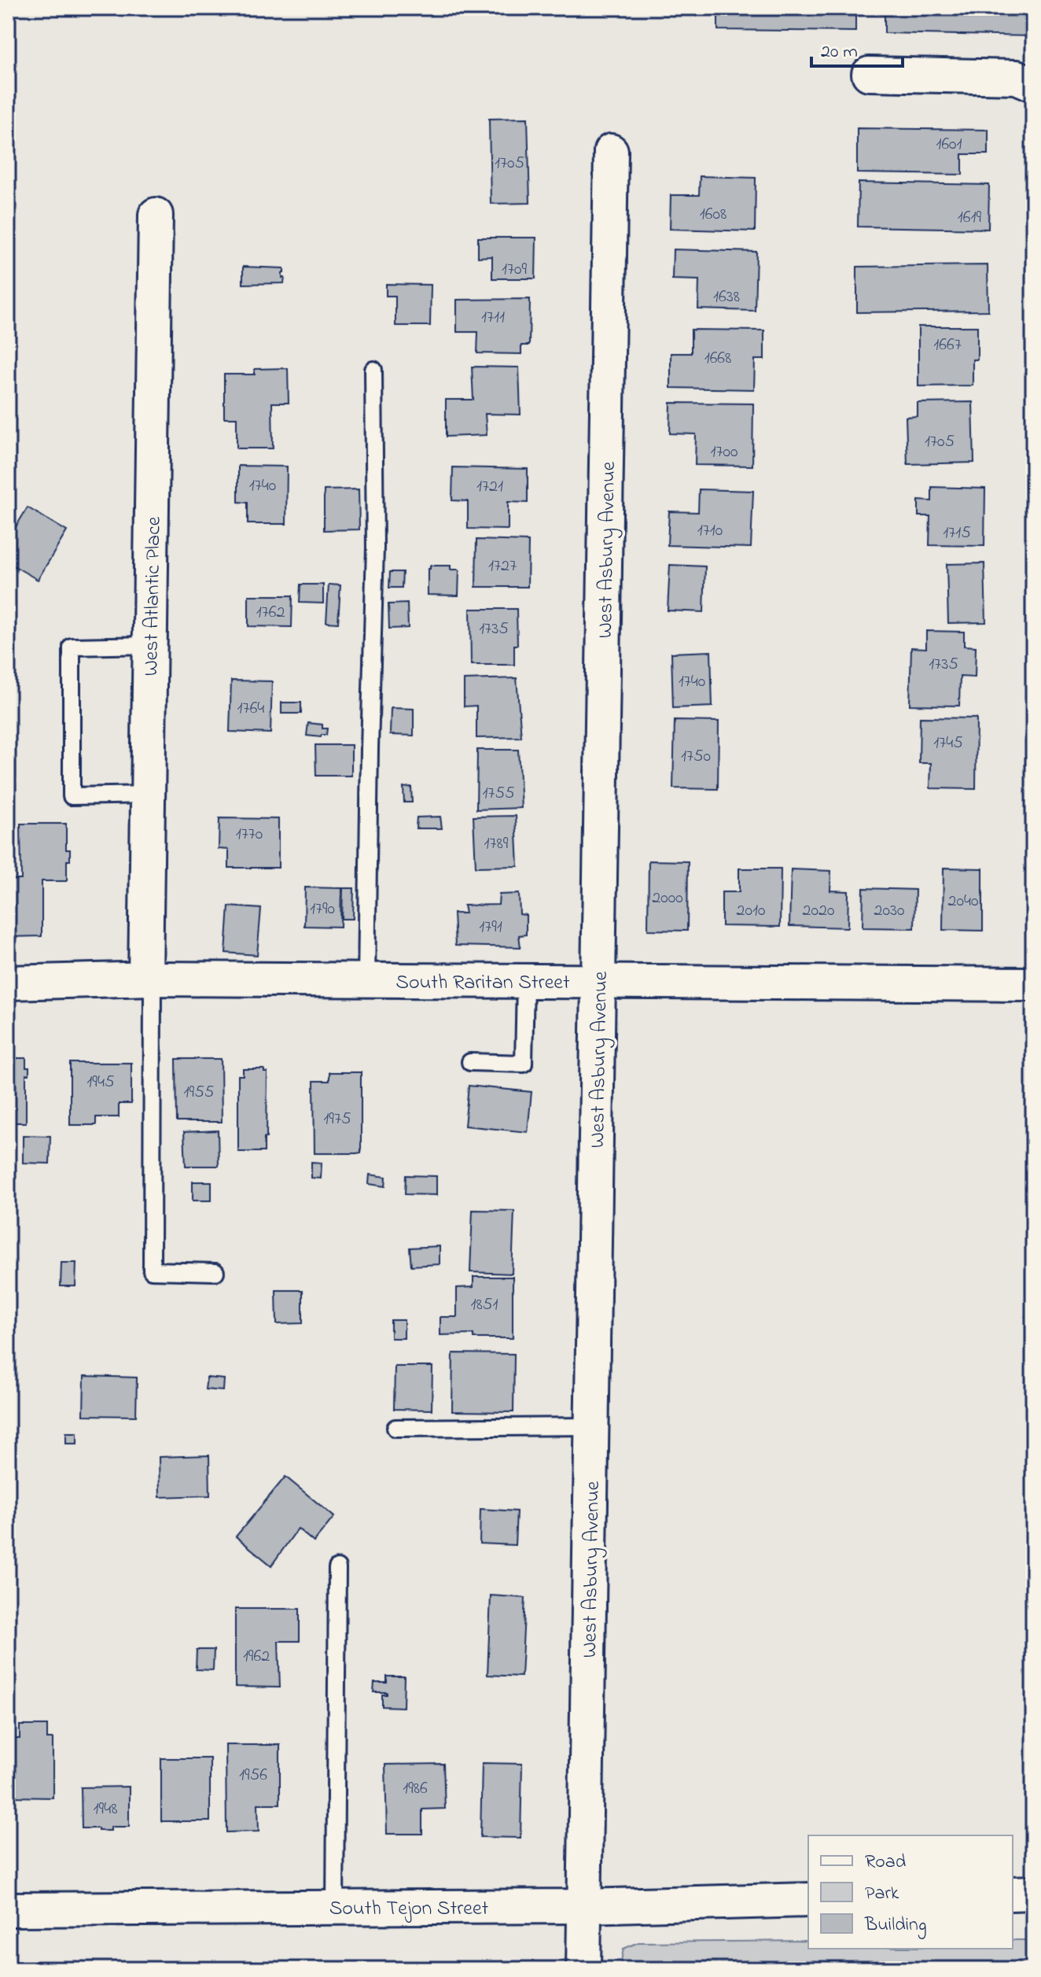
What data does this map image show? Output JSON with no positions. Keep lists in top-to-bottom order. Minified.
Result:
{"streets":{"street":["West Asbury Avenue","West Atlantic Place","South Raritan Street","South Tejon Street"]},"crossings":[["West Asbury Avenue","South Raritan Street"],["West Asbury Avenue","South Tejon Street"],["West Atlantic Place","South Raritan Street"]],"house_numbers":["1601","1705","1608","1619","1709","1638","1711","1667","1668","1705","1700","1740","1721","1710","1715","1727","1762","1735","1735","1740","1764","1745","1750","1755","1770","1789","2000","2040","1790","2010","2020","2030","1791","1945","1955","1975","1851","1962","1956","1986","1948"],"legend":["Road","Park","Building"],"scale_bar":"20 m"}
